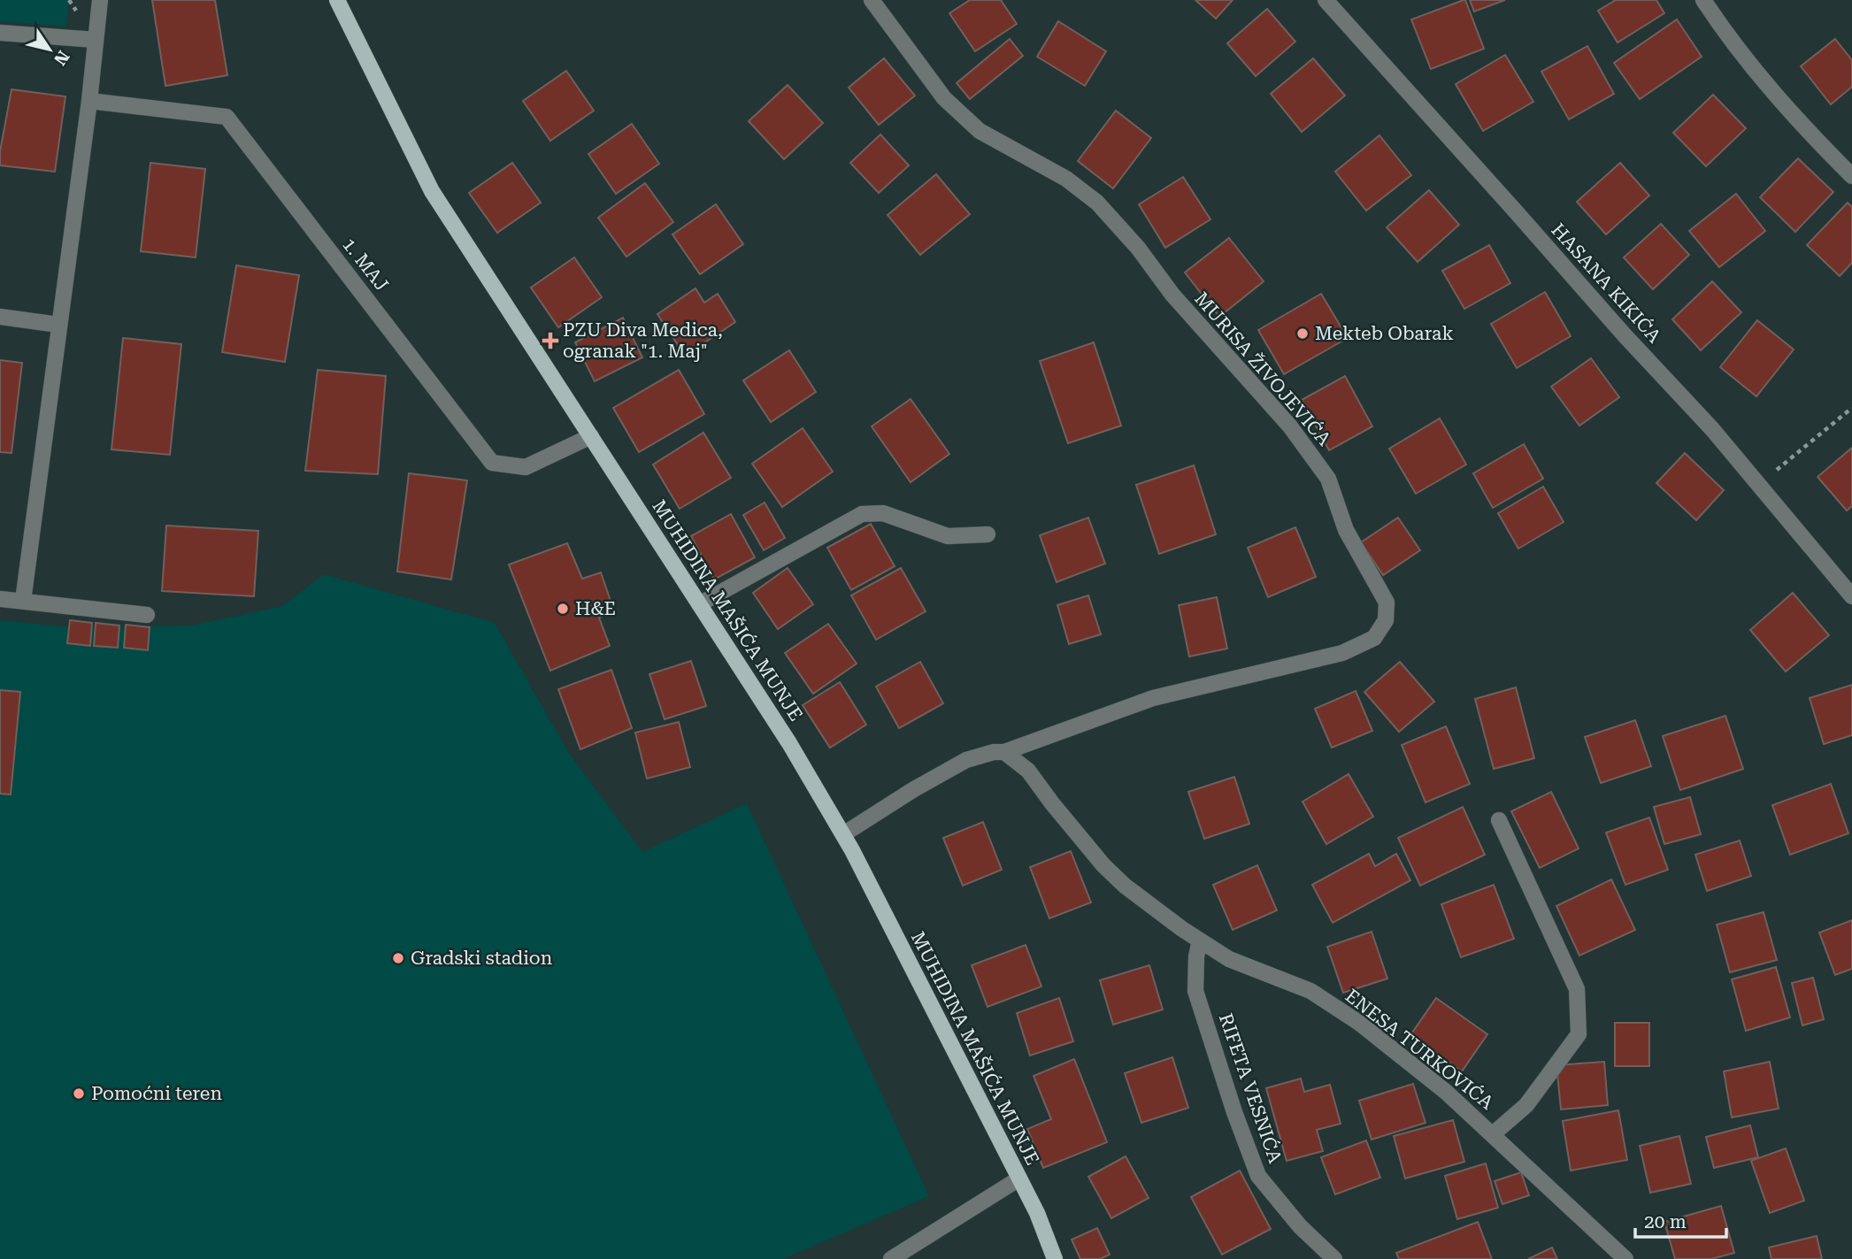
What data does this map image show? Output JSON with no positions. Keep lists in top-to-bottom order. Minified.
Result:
{"streets":{"main road":["MUHIDINA MAŠIĆA MUNJE"],"street":["1. MAJ","HASANA KIKIĆA","MURISA ŽIVOJEVIĆA","ENESA TURKOVIĆA","RIFETA VESNIĆA"]},"crossings":[["1. MAJ","MUHIDINA MAŠIĆA MUNJE"],["MURISA ŽIVOJEVIĆA","ENESA TURKOVIĆA"],["ENESA TURKOVIĆA","RIFETA VESNIĆA"]],"places":{"other":["Mekteb Obarak","H&E","Gradski stadion","Pomoćni teren"],"health":["PZU Diva Medica, ogranak \"1. Maj\""]},"scale_bar":"20 m","north":"bottom right"}
